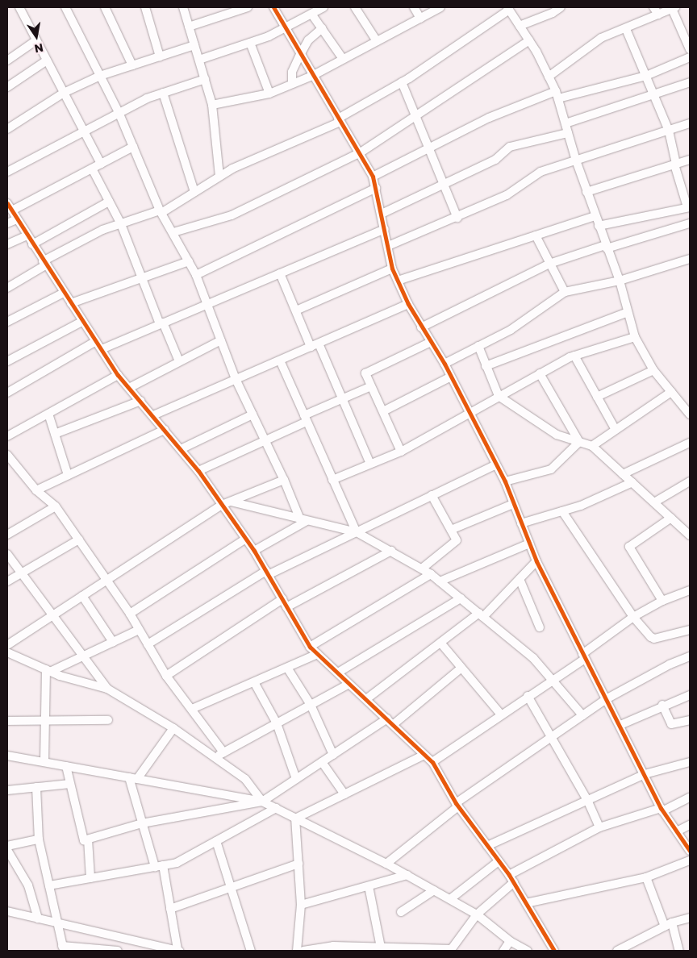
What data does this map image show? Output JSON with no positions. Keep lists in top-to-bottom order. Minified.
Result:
{"north":"bottom"}
